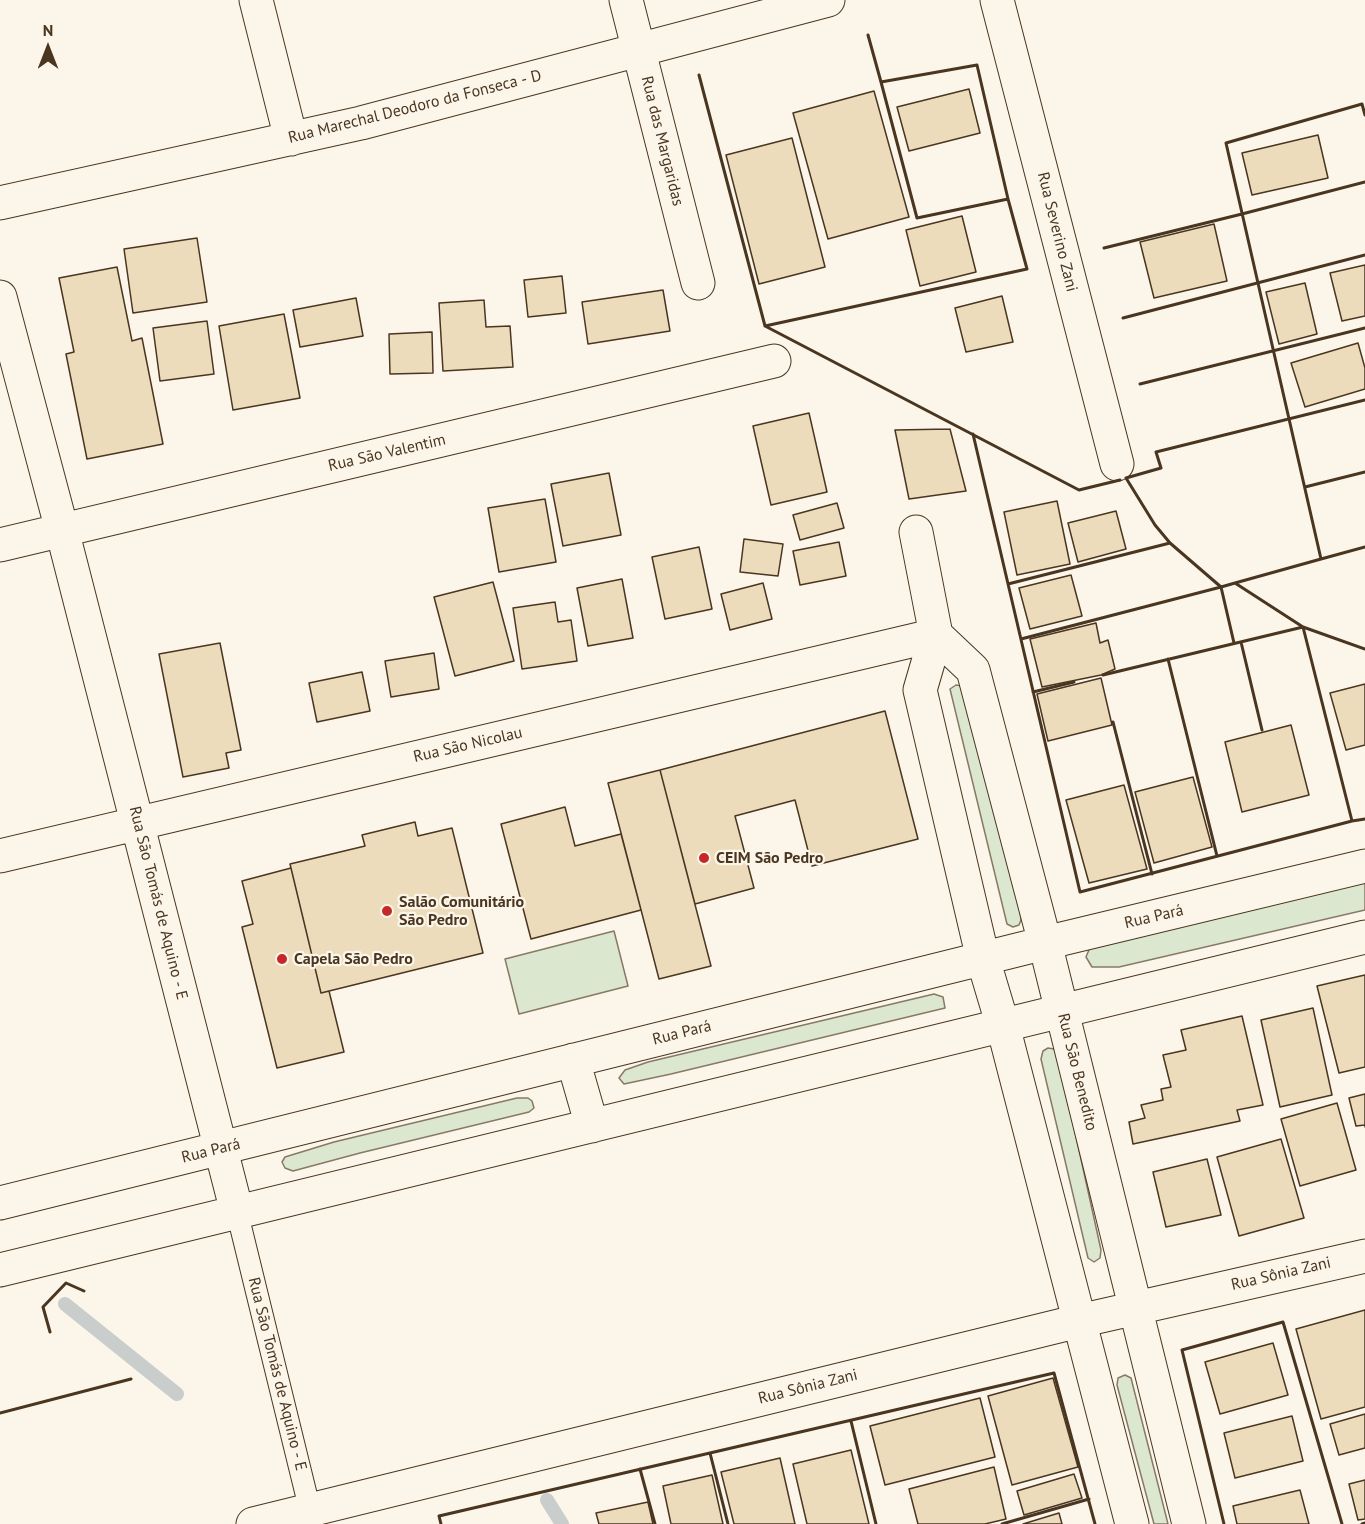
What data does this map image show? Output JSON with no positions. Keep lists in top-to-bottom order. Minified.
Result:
{"streets":{"street":["Rua Marechal Deodoro da Fonseca - D","Rua das Margaridas","Rua Severino Zani","Rua São Valentim","Rua São Nicolau","Rua São Tomás de Aquino - E","Rua Pará","Rua São Benedito","Rua Sônia Zani"]},"crossings":[["Rua Marechal Deodoro da Fonseca - D","Rua das Margaridas"],["Rua São Valentim","Rua São Tomás de Aquino - E"],["Rua São Nicolau","Rua São Tomás de Aquino - E"],["Rua São Nicolau","Rua São Benedito"],["Rua São Tomás de Aquino - E","Rua Pará"],["Rua São Tomás de Aquino - E","Rua Sônia Zani"],["Rua Pará","Rua São Benedito"],["Rua São Benedito","Rua Sônia Zani"]],"places":["CEIM São Pedro","Salão Comunitário São Pedro","Capela São Pedro"],"north":"top"}
